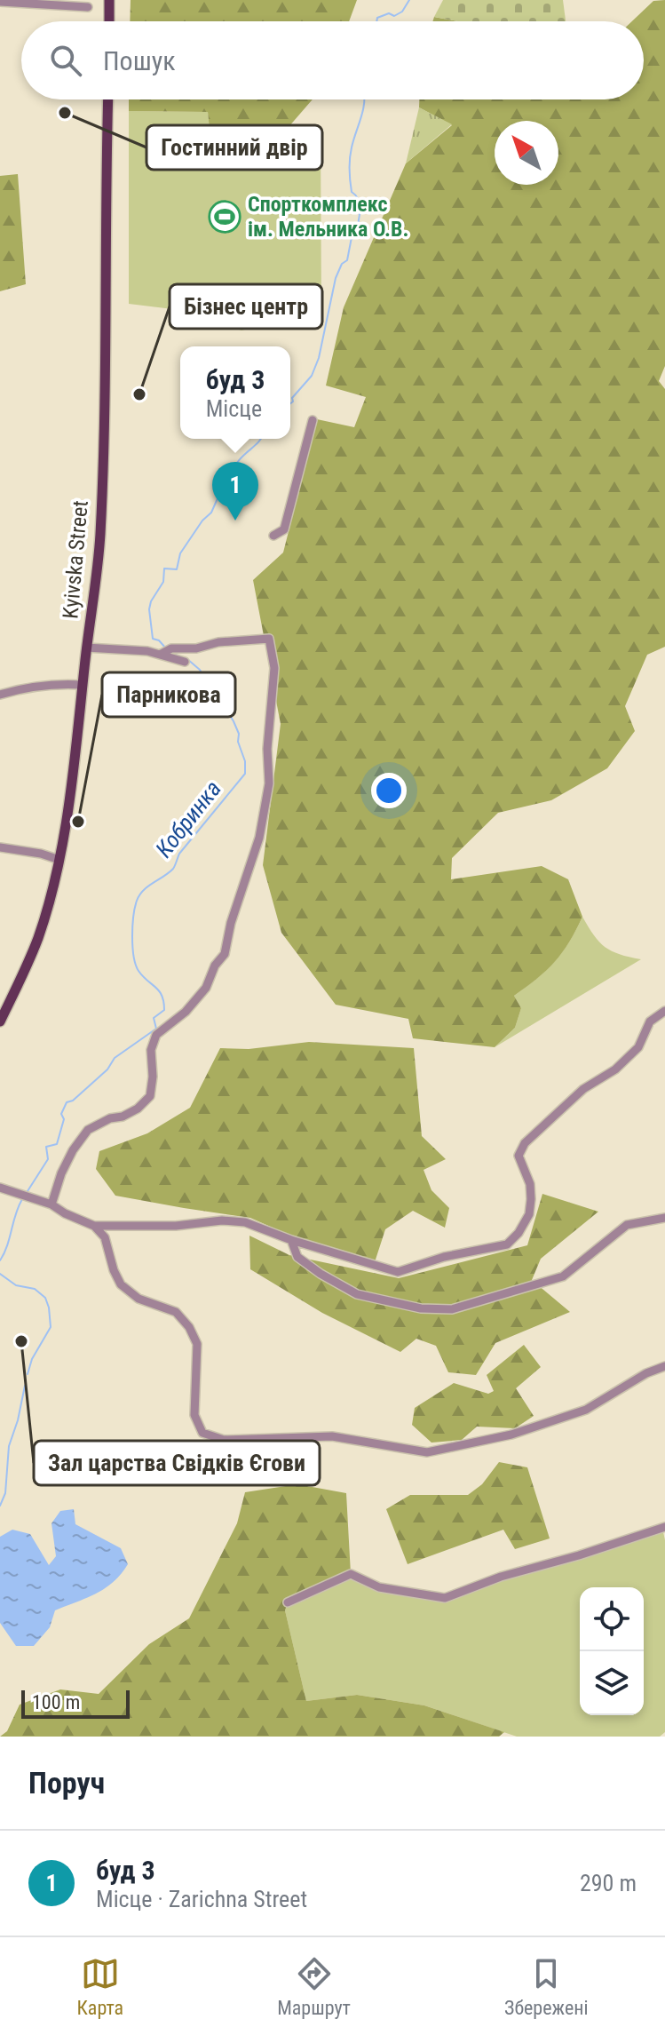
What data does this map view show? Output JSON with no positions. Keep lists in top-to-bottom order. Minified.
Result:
{"streets":{"main road":["Kyivska Street"]},"water":["Кобринка"],"places":{"other":["Гостинний двір","Бізнес центр","Парникова","Зал царства Свідків Єгови"],"sports":["Спорткомплекс ім. Мельника О.В."]},"scale_bar":"100 m","north":"top left","page":{"search":"Пошук","popup":["буд 3","Місце"],"pins":"1","scale":"100 m","heading":"Поруч","list":[{"mark":"1","name":"буд 3","note":"Місце · Zarichna Street","value":"290 m"}],"nav":["Карта","Маршрут","Збережені"]}}
